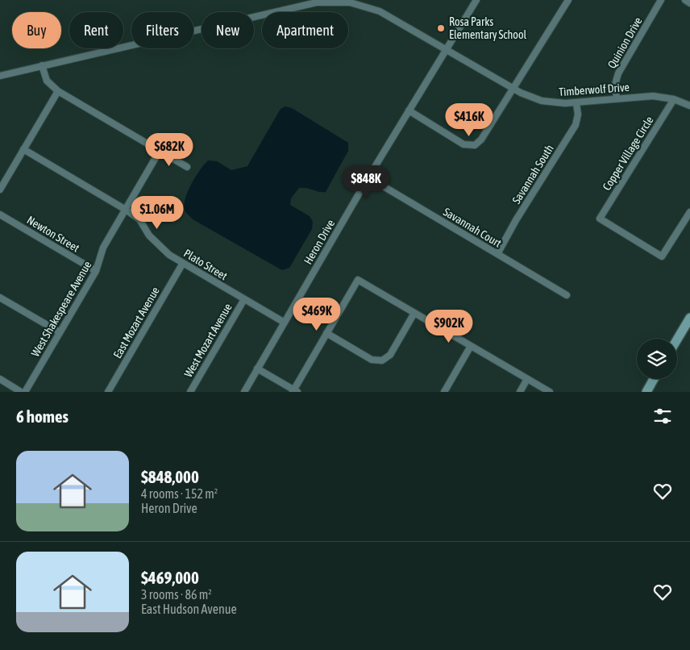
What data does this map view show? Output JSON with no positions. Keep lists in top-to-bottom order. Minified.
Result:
{"streets":{"street":["Quinion Drive","Timberwolf Drive","Copper Village Circle","Savannah South","Savannah Court","Newton Street","Heron Drive","Plato Street","West Shakespeare Avenue","East Mozart Avenue","West Mozart Avenue"]},"crossings":[["Quinion Drive","Timberwolf Drive"],["Timberwolf Drive","Copper Village Circle"],["Timberwolf Drive","Savannah South"],["Timberwolf Drive","Heron Drive"],["Savannah South","Savannah Court"],["Savannah Court","Heron Drive"],["Newton Street","West Shakespeare Avenue"],["Heron Drive","Plato Street"],["Plato Street","West Shakespeare Avenue"],["Plato Street","East Mozart Avenue"],["Plato Street","West Mozart Avenue"]],"places":["Rosa Parks Elementary School"],"page":{"chip":["Buy","Rent","Filters","New","Apartment"],"price":["$416K","$682K","$848K","$1.06M","$469K","$902K"],"heading":"6 homes","list":[{"name":"$848,000","note":"4 rooms · 152 m² · Heron Drive"},{"name":"$469,000","note":"3 rooms · 86 m² · East Hudson Avenue"}]}}
